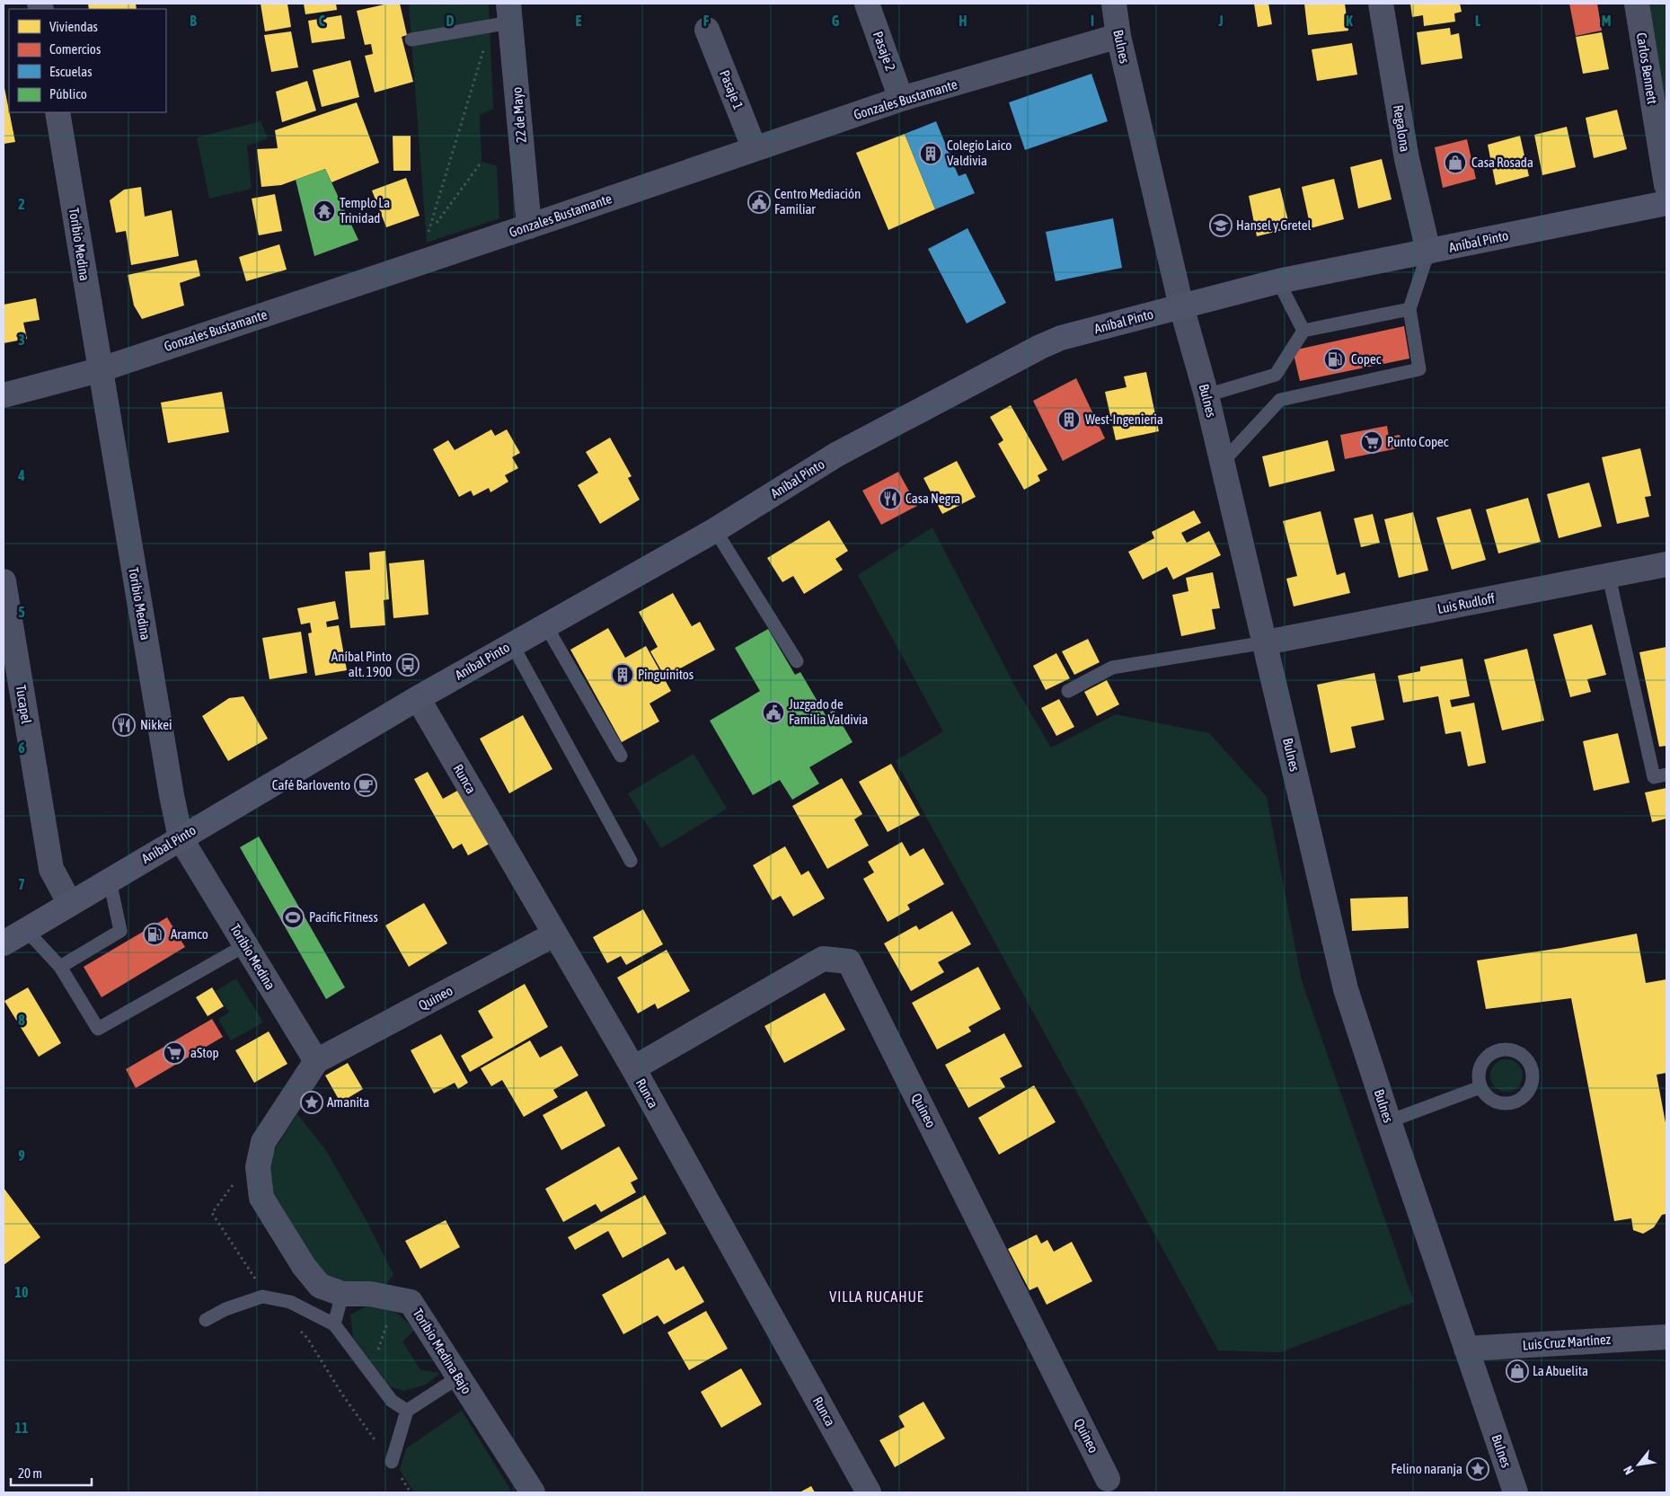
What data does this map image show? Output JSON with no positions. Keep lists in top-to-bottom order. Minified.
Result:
{"streets":{"main road":["Aníbal Pinto"],"street":["Bulnes","Pasaje 2","Carlos Bennett","Pasaje 1","Gonzales Bustamante","22 de Mayo","Regalona","Toribio Medina","Luis Rudloff","Tucapel","Runca","Quineo","Luis Cruz Martínez","Toribio Medina Bajo"]},"crossings":[["Bulnes","Gonzales Bustamante"],["Bulnes","Aníbal Pinto"],["Bulnes","Luis Rudloff"],["Bulnes","Luis Cruz Martínez"],["Pasaje 2","Gonzales Bustamante"],["Pasaje 1","Gonzales Bustamante"],["Gonzales Bustamante","22 de Mayo"],["Gonzales Bustamante","Toribio Medina"],["Regalona","Aníbal Pinto"],["Aníbal Pinto","Toribio Medina"],["Aníbal Pinto","Tucapel"],["Aníbal Pinto","Runca"],["Toribio Medina","Quineo"],["Toribio Medina","Toribio Medina Bajo"],["Runca","Quineo"],["Quineo","Toribio Medina Bajo"]],"districts":["VILLA RUCAHUE"],"places":{"building":["Colegio Laico Valdivia","West-Ingenieria","Pinguinitos"],"shop":["Casa Rosada","La Abuelita"],"public building":["Centro Mediación Familiar","Juzgado de Familia Valdivia"],"temple":["Templo La Trinidad"],"school or university":["Hansel y Gretel"],"fuel station":["Copec","Aramco"],"supermarket":["Punto Copec","aStop"],"restaurant":["Casa Negra","Nikkei"],"bus stop":["Aníbal Pinto alt. 1900"],"cafe":["Café Barlovento"],"sports":["Pacific Fitness"],"place":["Amanita","Felino naranja"]},"legend":["Viviendas","Comercios","Escuelas","Público"],"scale_bar":"20 m","north":"bottom left","grid":{"columns":["B","C","D","E","F","G","H","I","J","K","L","M"],"rows":["2","3","4","5","6","7","8","9","10","11"]}}
